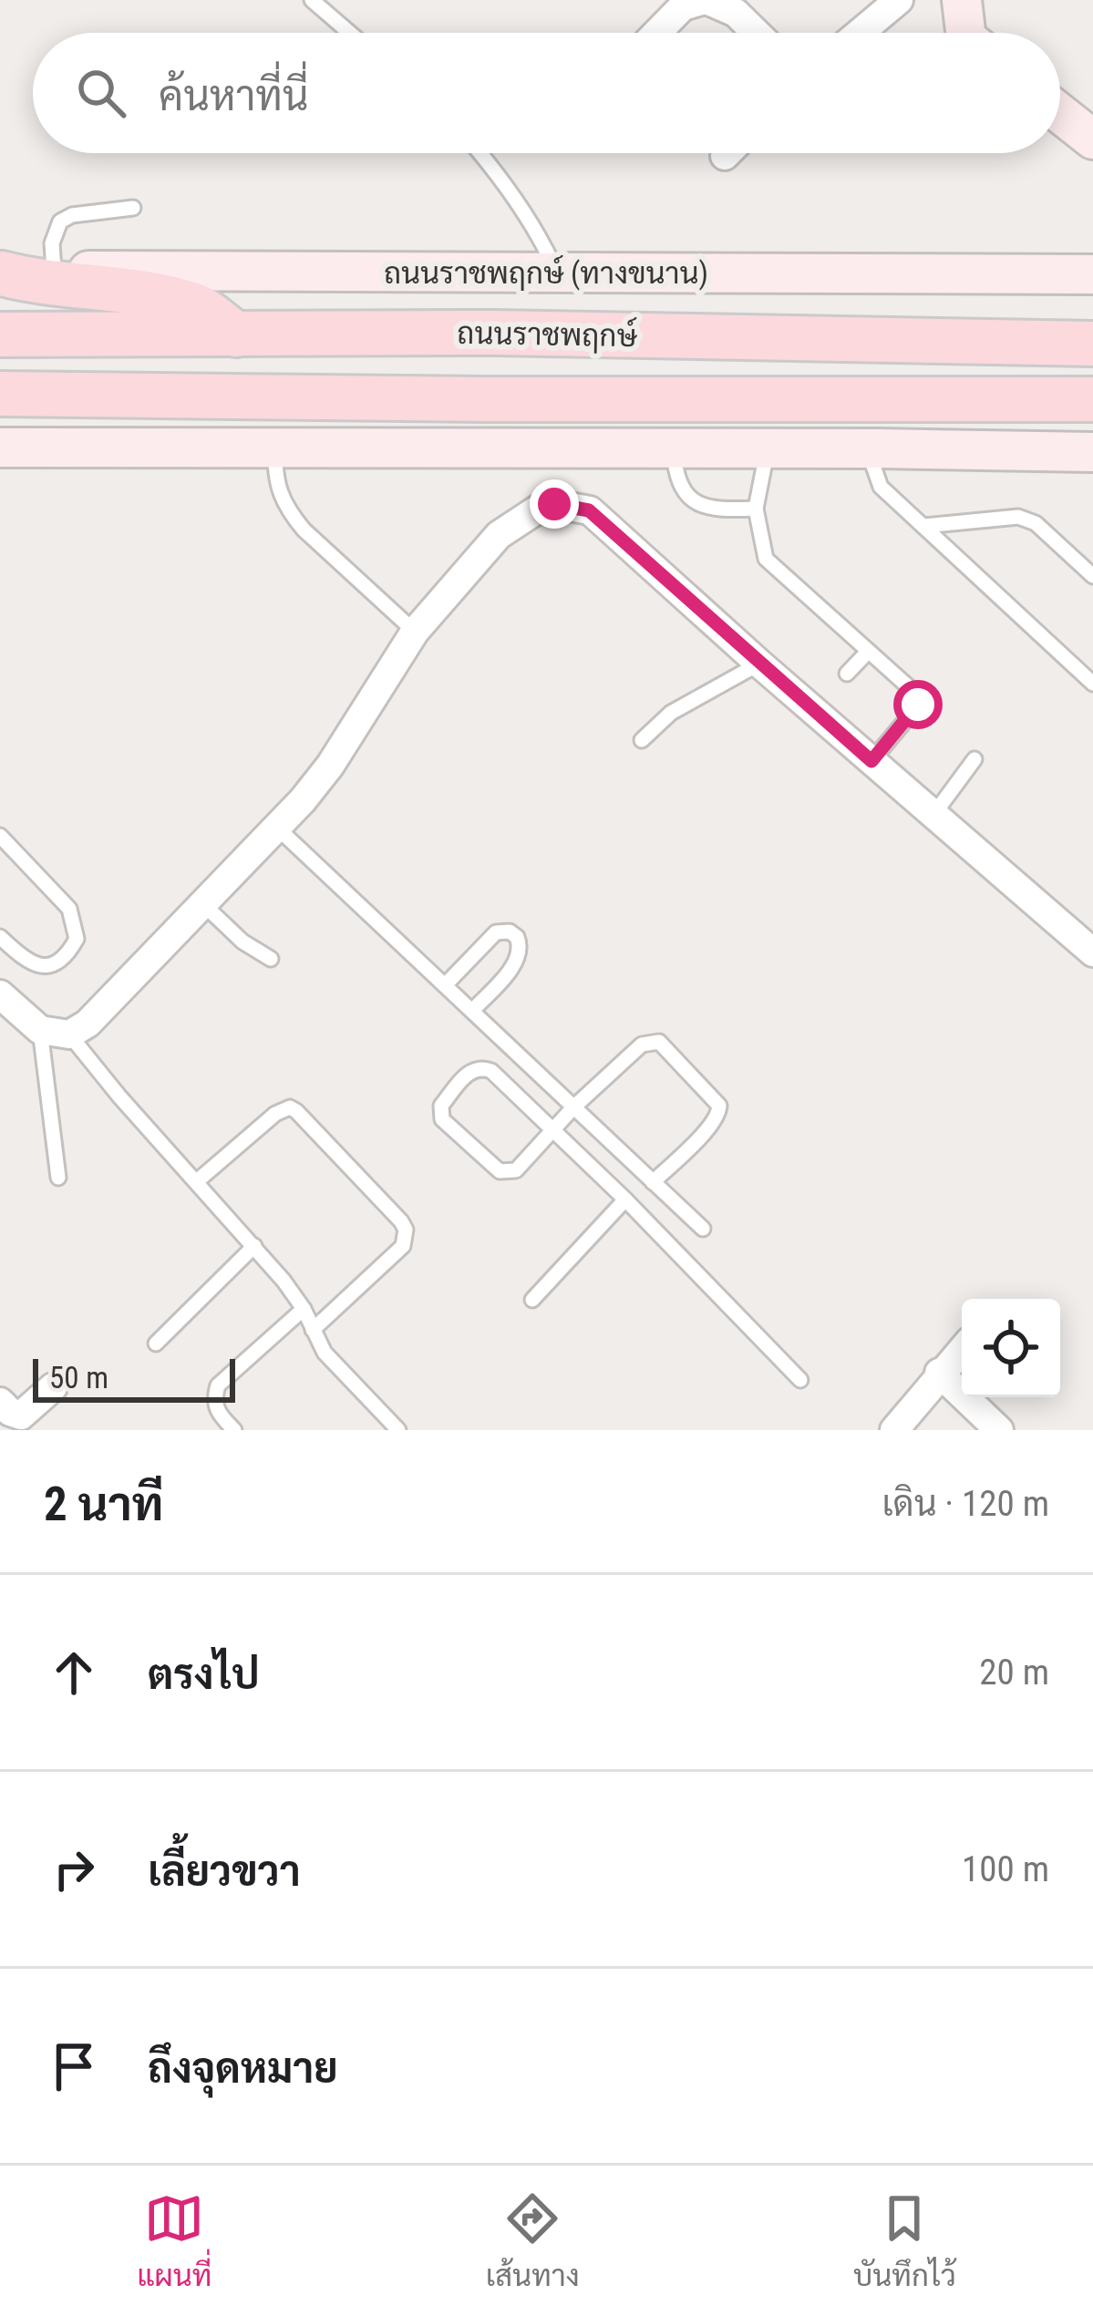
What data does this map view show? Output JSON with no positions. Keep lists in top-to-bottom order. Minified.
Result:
{"streets":{"main road":["ถนนราชพฤกษ์ (ทางขนาน)","ถนนราชพฤกษ์"]},"scale_bar":"50 m","page":{"search":"ค้นหาที่นี่","scale":"50 m","heading":["2 นาที","เดิน · 120 m"],"list":[["ตรงไป","20 m"],["เลี้ยวขวา","100 m"],"ถึงจุดหมาย"],"nav":["แผนที่","เส้นทาง","บันทึกไว้"]}}
